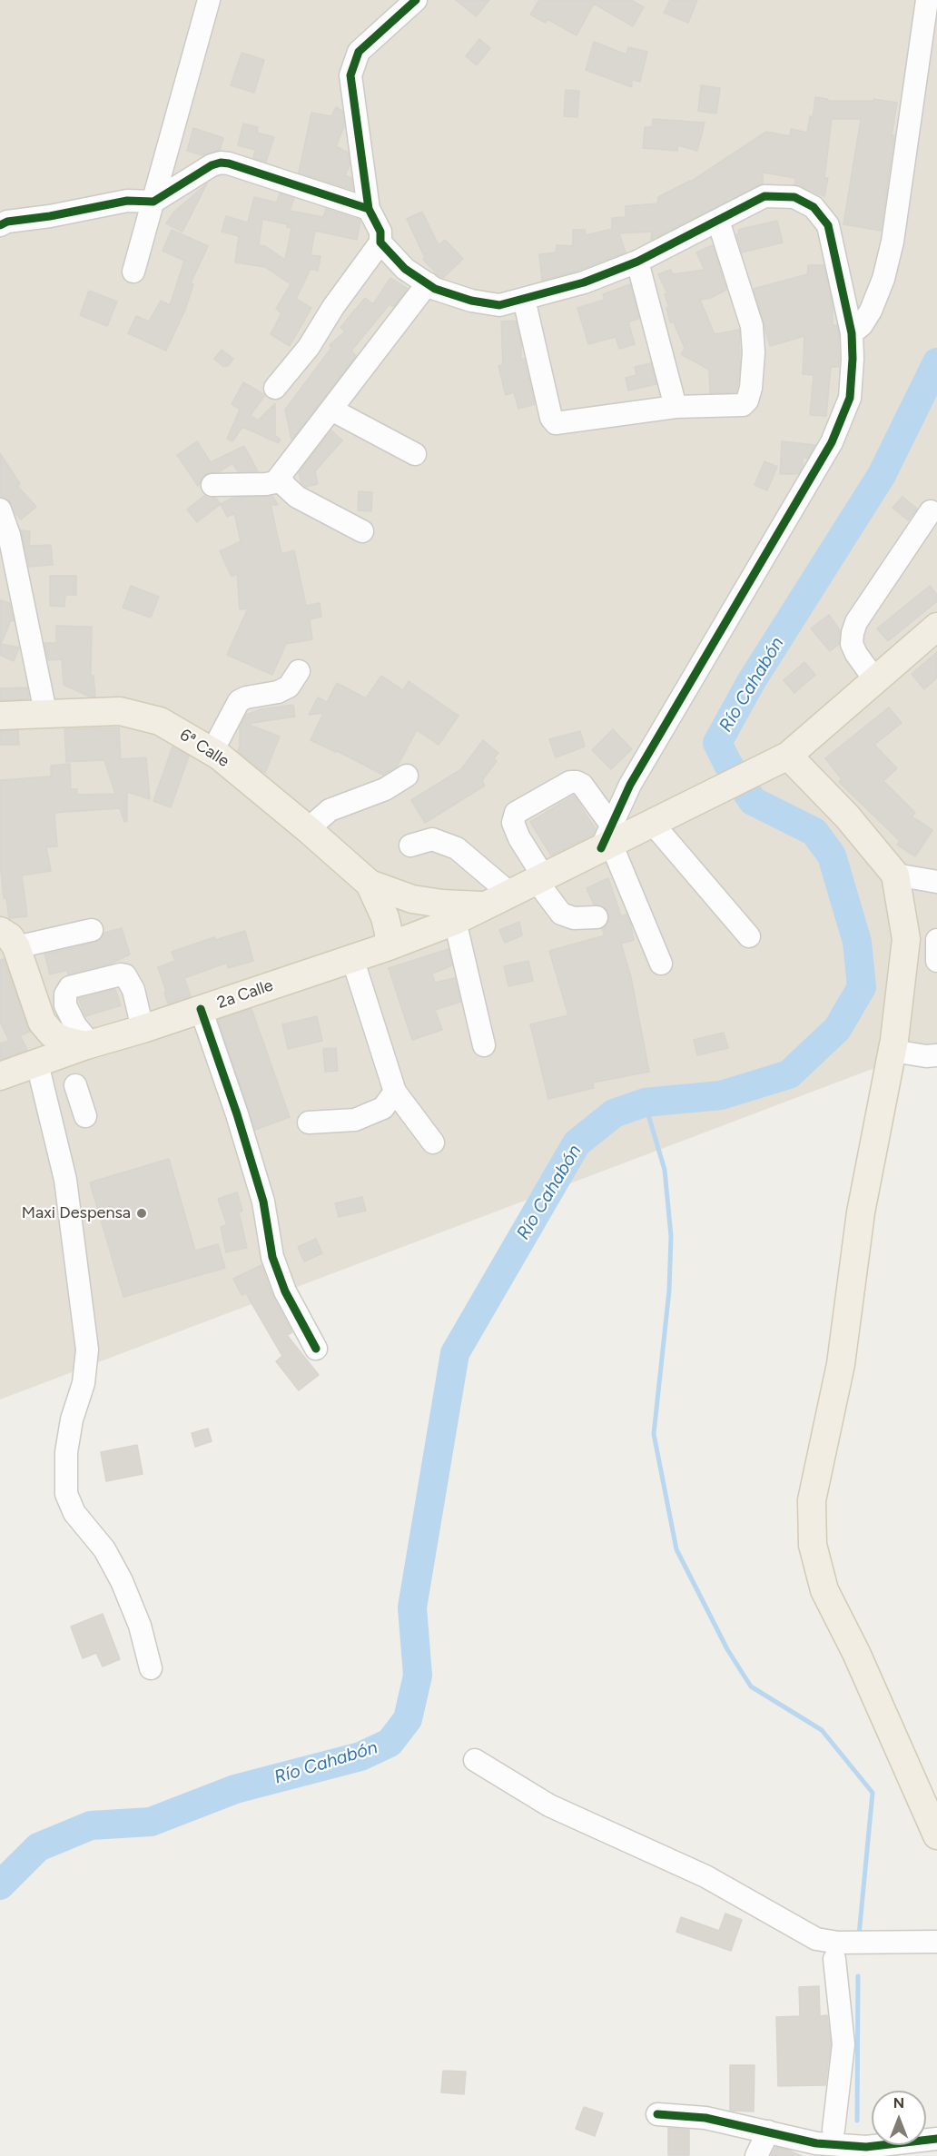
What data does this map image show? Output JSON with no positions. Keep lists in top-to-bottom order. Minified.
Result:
{"streets":{"main road":["6ª Calle","2a Calle"]},"crossings":[["6ª Calle","2a Calle"]],"water":["Río Cahabón"],"places":["Maxi Despensa"],"north":"top"}
